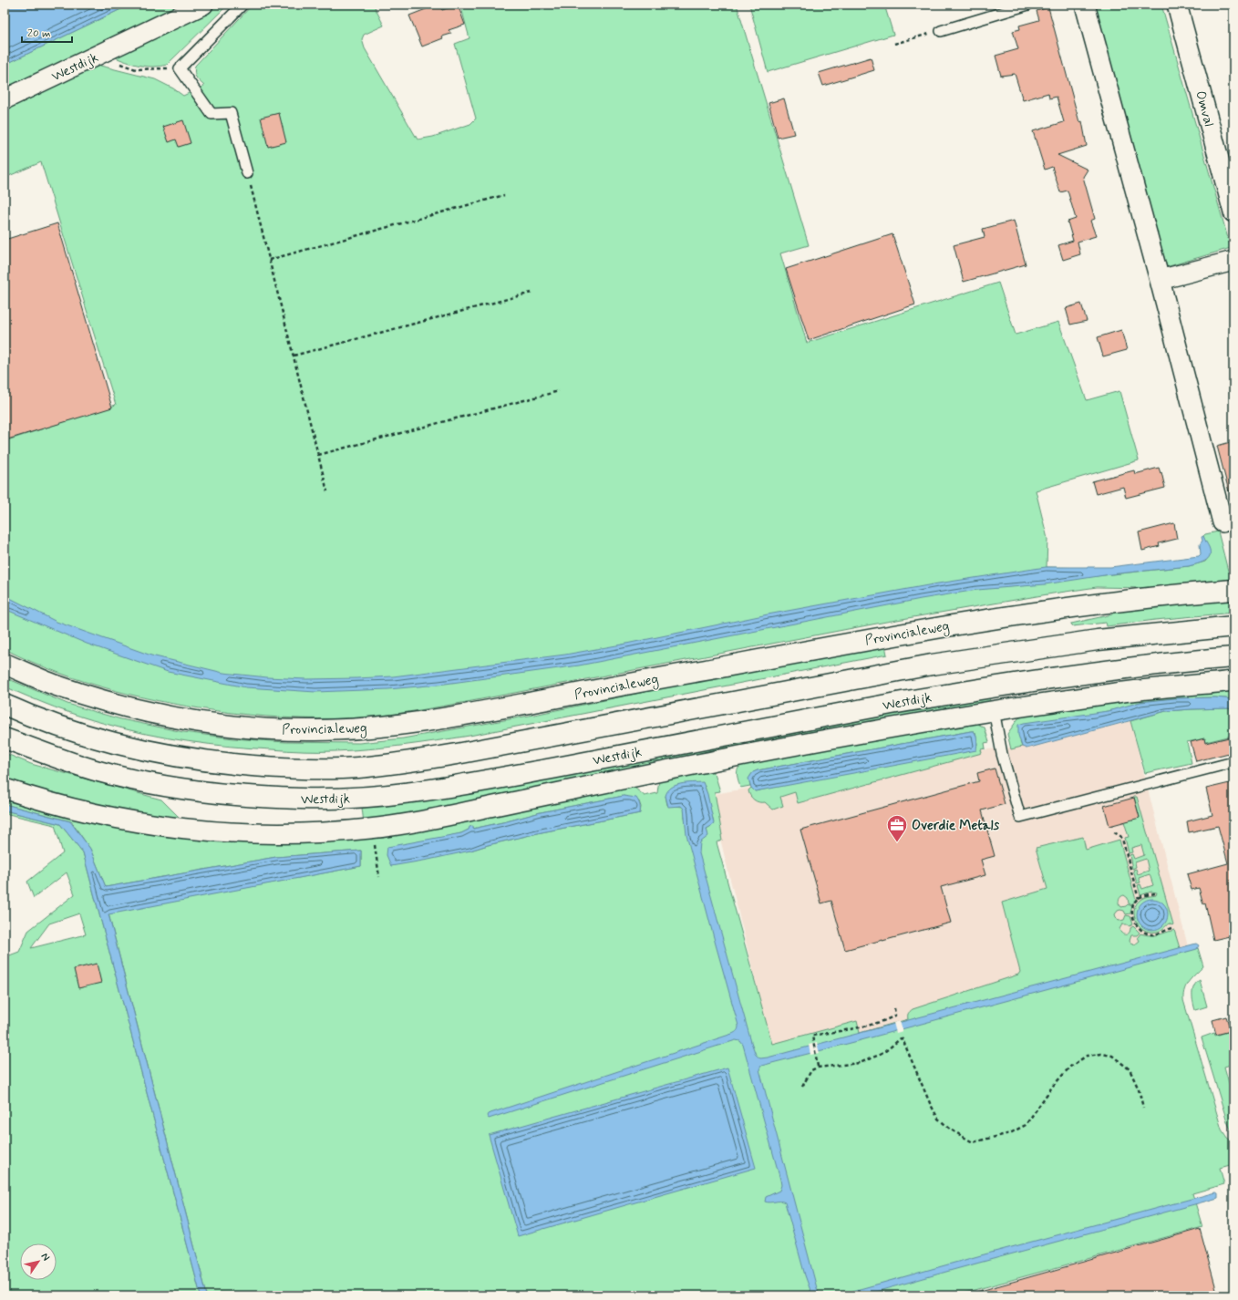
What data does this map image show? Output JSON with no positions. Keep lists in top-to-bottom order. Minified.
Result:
{"streets":{"main road":["Westdijk","Provincialeweg"],"street":["Omval"]},"places":{"office":["Overdie Metals"]},"scale_bar":"20 m","north":"top right"}
